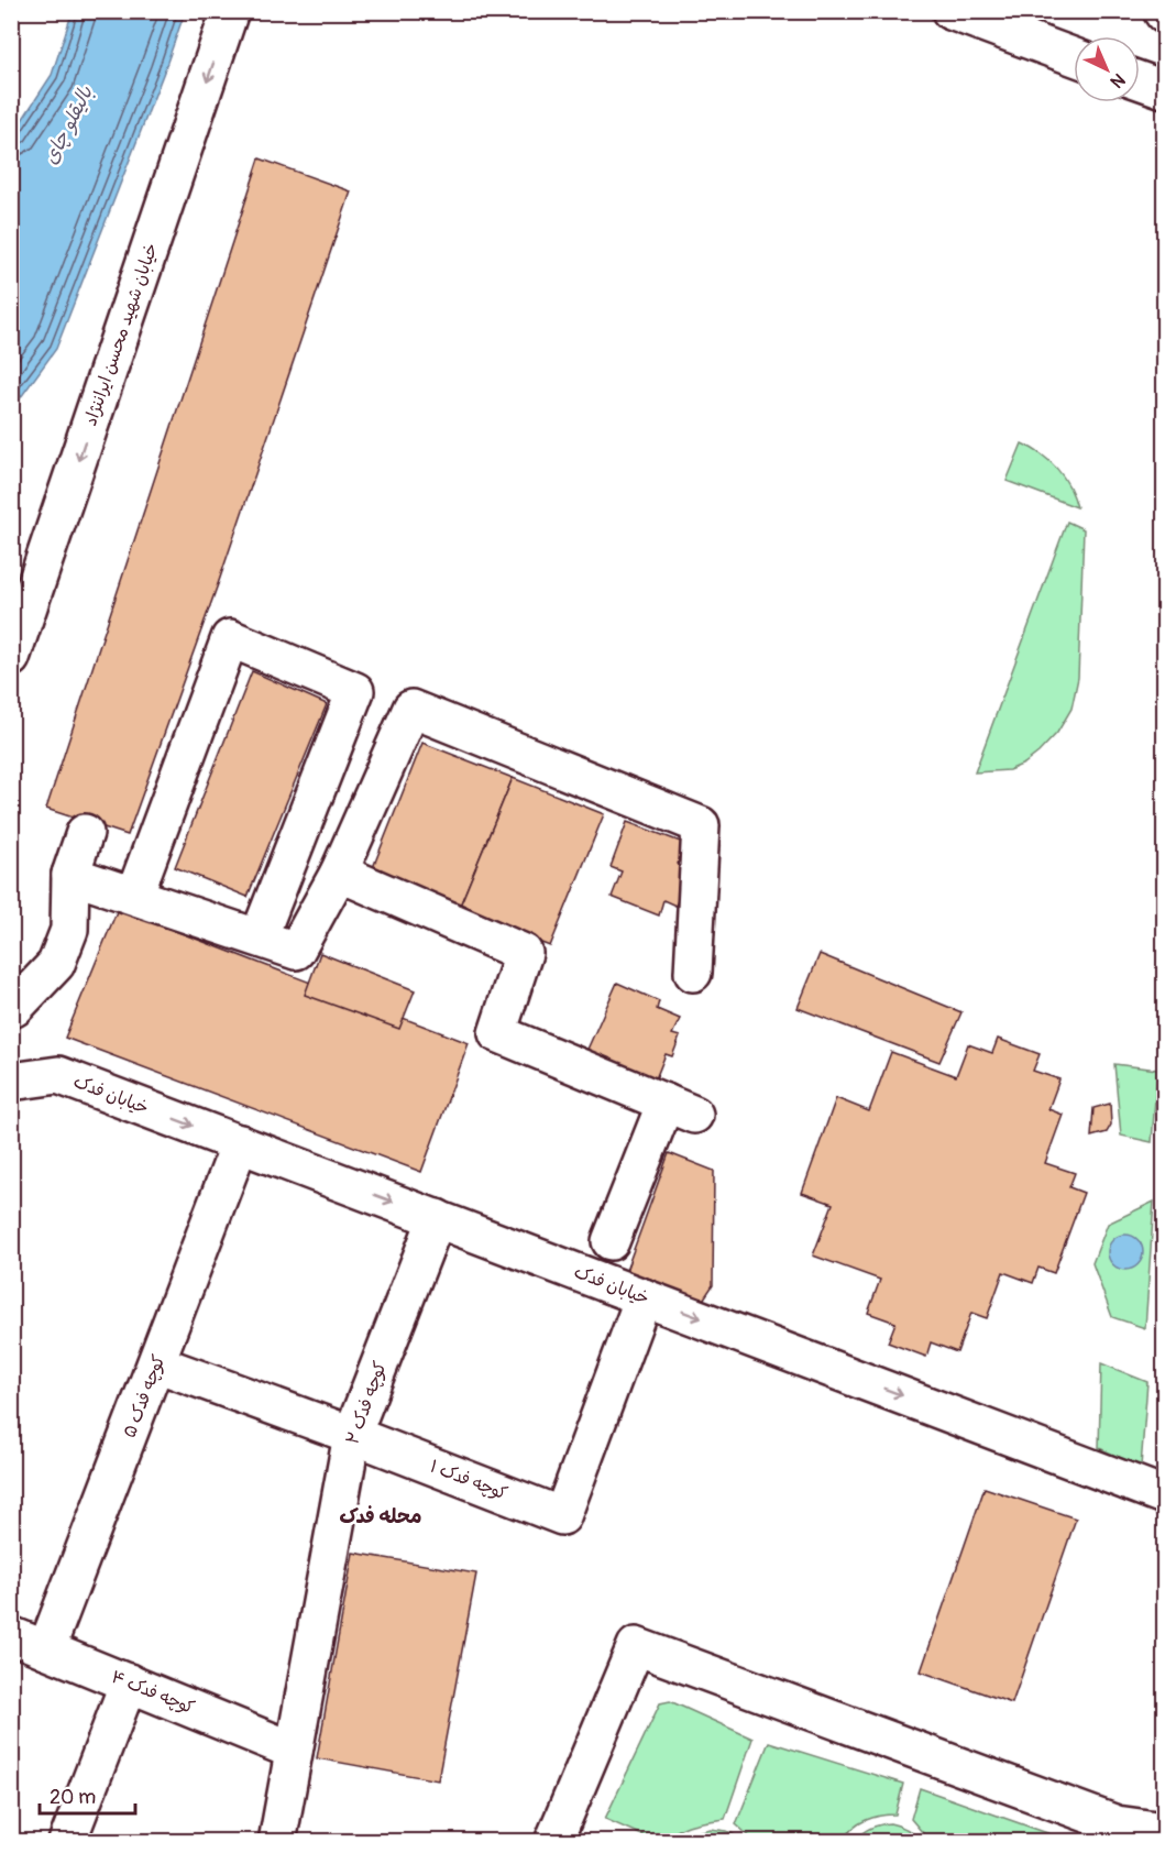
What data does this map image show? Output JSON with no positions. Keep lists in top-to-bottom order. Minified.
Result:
{"streets":{"main road":["خیابان شهید محسن ایراننژاد","خیابان فدک","کوچه فدک ۵","کوچه فدک ۲","کوچه فدک ۱","کوچه فدک ۴"]},"crossings":[["خیابان فدک","کوچه فدک ۵"],["خیابان فدک","کوچه فدک ۲"],["خیابان فدک","کوچه فدک ۱"],["کوچه فدک ۵","کوچه فدک ۱"],["کوچه فدک ۵","کوچه فدک ۴"],["کوچه فدک ۲","کوچه فدک ۱"],["کوچه فدک ۲","کوچه فدک ۴"]],"one_way":["خیابان شهید محسن ایراننژاد","خیابان فدک"],"districts":["محله فدک"],"water":["بالیقلو چای"],"scale_bar":"20 m","north":"bottom right"}
